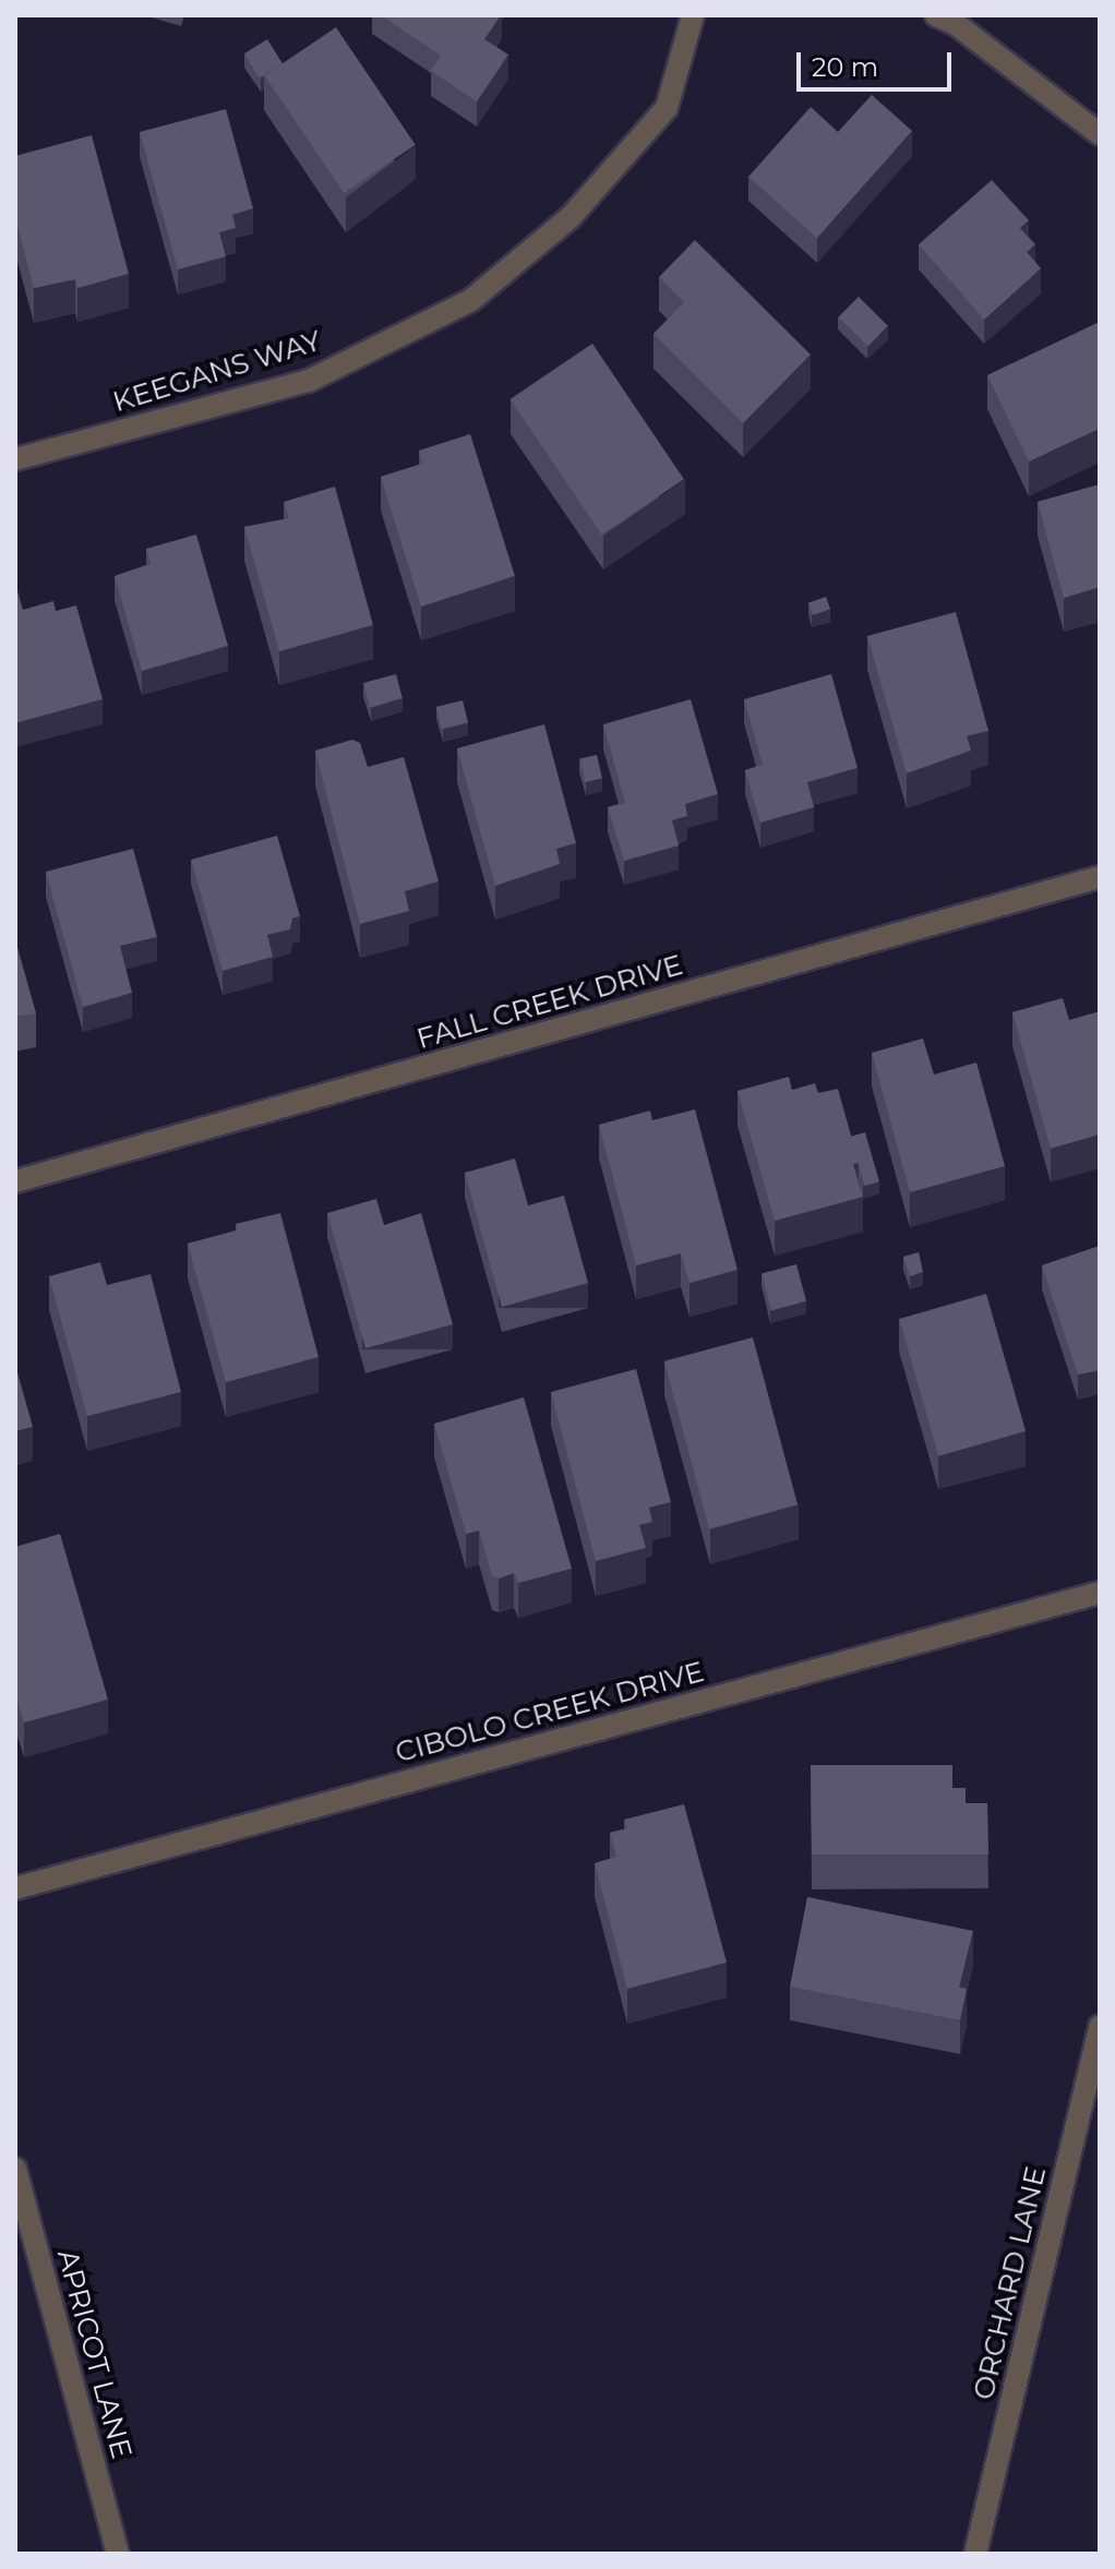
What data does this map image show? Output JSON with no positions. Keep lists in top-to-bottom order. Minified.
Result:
{"streets":{"street":["KEEGANS WAY","FALL CREEK DRIVE","CIBOLO CREEK DRIVE","ORCHARD LANE","APRICOT LANE"]},"scale_bar":"20 m"}
